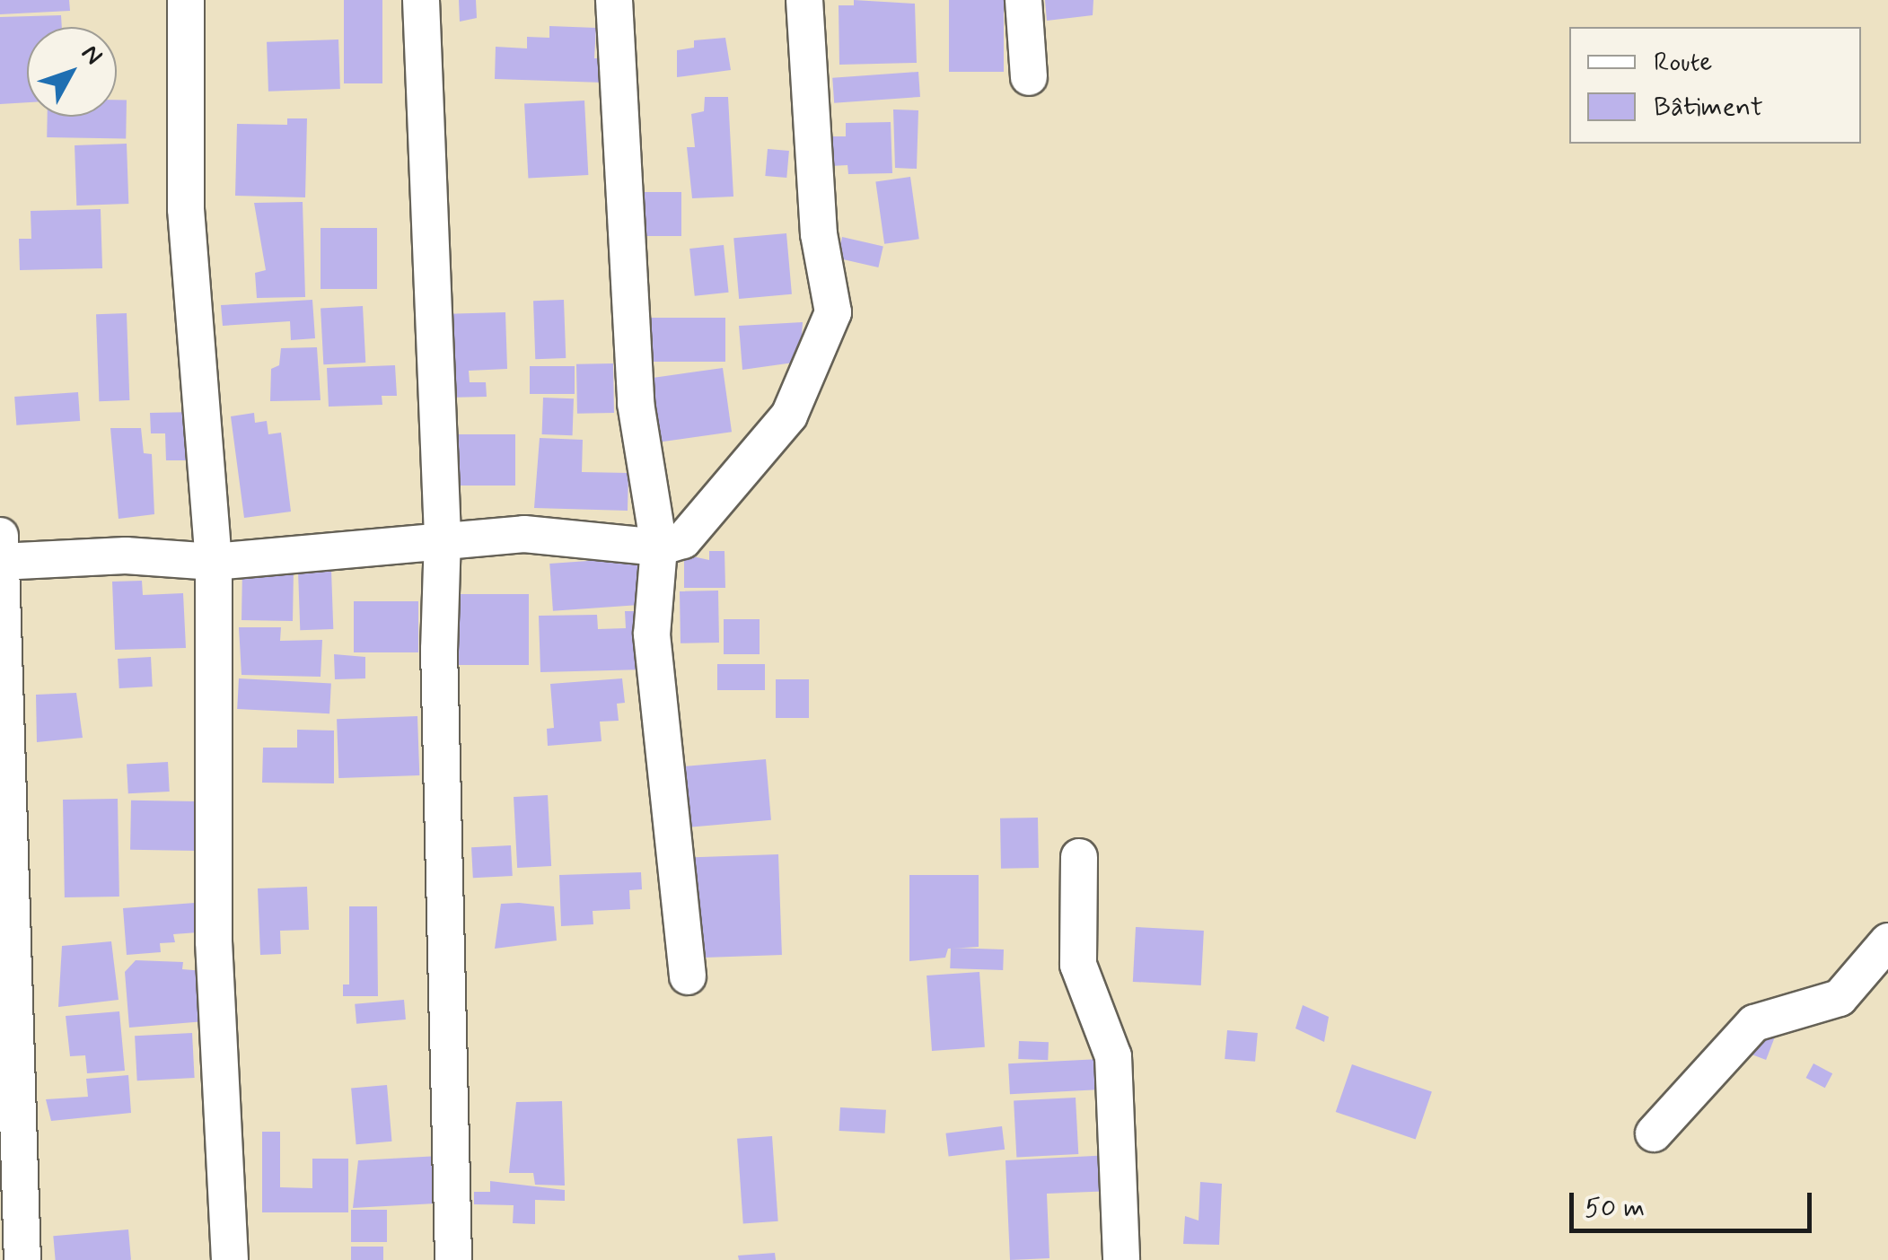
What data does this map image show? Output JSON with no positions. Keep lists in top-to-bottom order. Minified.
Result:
{"legend":["Route","Bâtiment"],"scale_bar":"50 m","north":"top right"}
